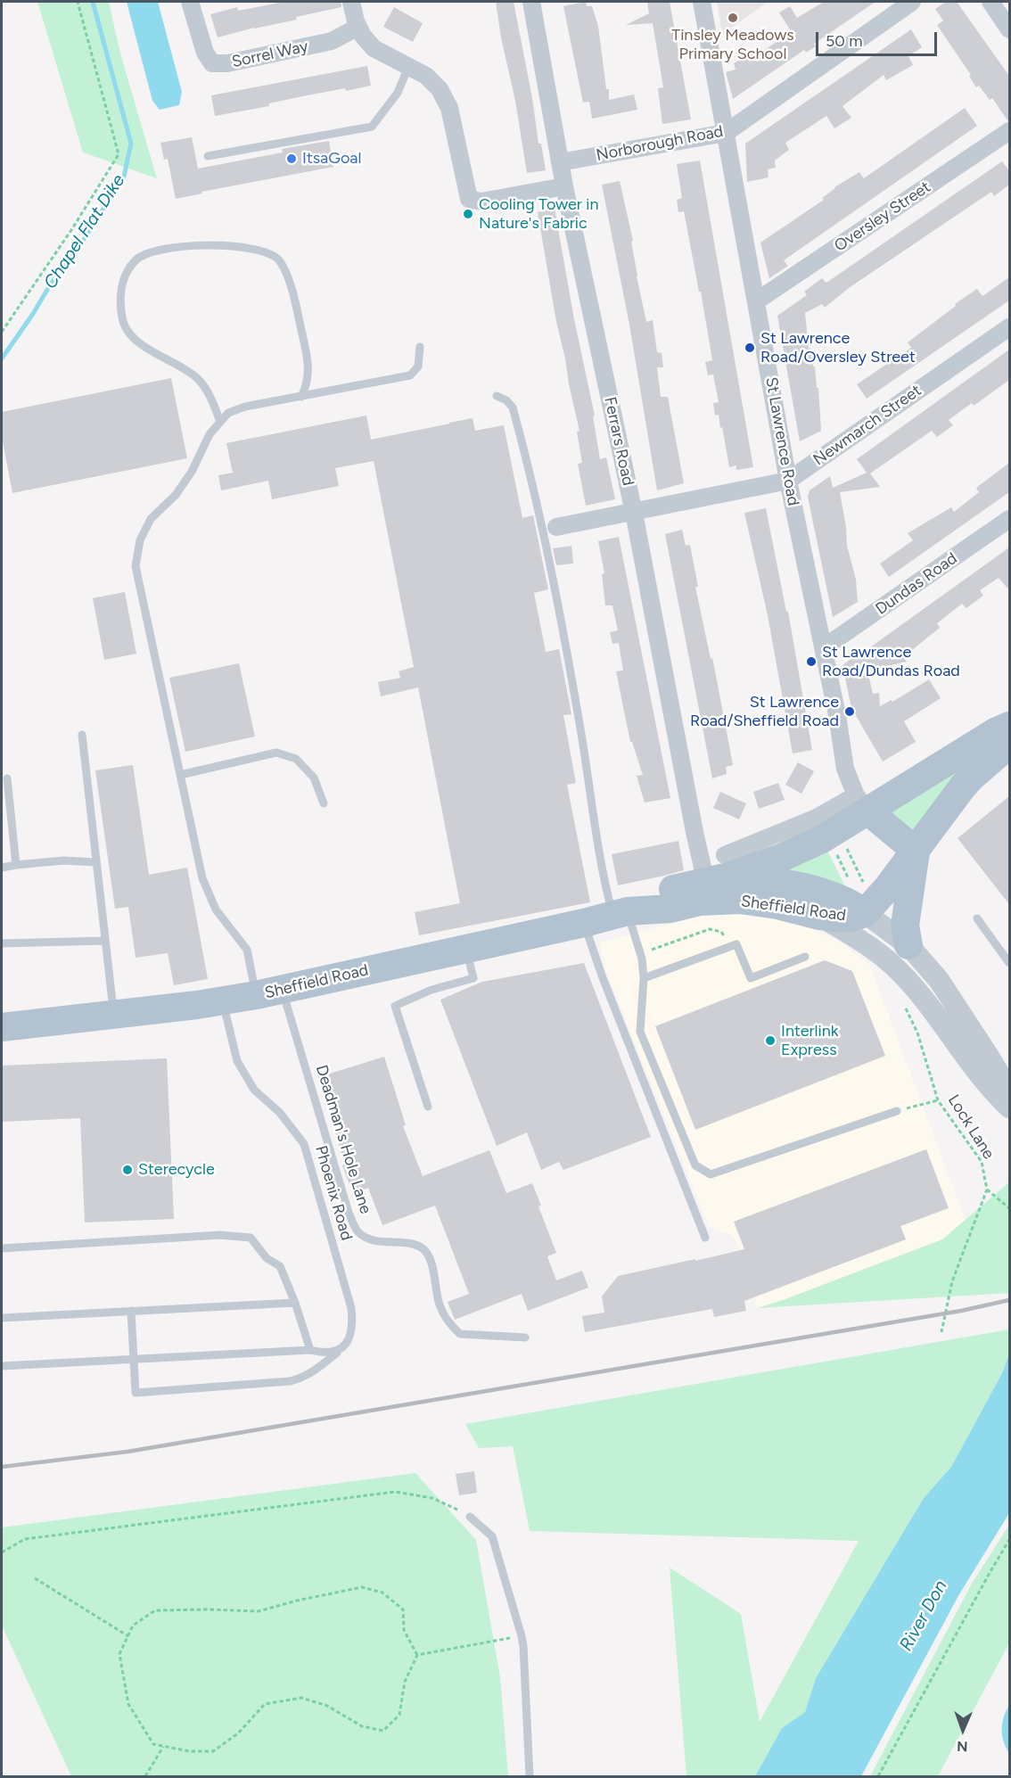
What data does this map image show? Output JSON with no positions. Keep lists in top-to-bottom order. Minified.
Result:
{"streets":{"main road":["Sheffield Road"],"street":["Sorrel Way","Norborough Road","Oversley Street","Newmarch Street","Ferrars Road","St Lawrence Road","Dundas Road"],"lane":["Deadman's Hole Lane","Phoenix Road"],"path":["Lock Lane"]},"crossings":[["Norborough Road","Ferrars Road"],["Norborough Road","St Lawrence Road"],["Oversley Street","St Lawrence Road"],["Newmarch Street","Ferrars Road"],["Newmarch Street","St Lawrence Road"],["Ferrars Road","Sheffield Road"],["St Lawrence Road","Dundas Road"],["St Lawrence Road","Sheffield Road"],["Sheffield Road","Deadman's Hole Lane"],["Sheffield Road","Phoenix Road"]],"water":["Chapel Flat Dike","River Don"],"places":["Tinsley Meadows Primary School","ItsaGoal","Cooling Tower in Nature's Fabric","St Lawrence Road/Oversley Street","St Lawrence Road/Dundas Road","St Lawrence Road/Sheffield Road","Interlink Express","Sterecycle"],"scale_bar":"50 m","north":"bottom"}
